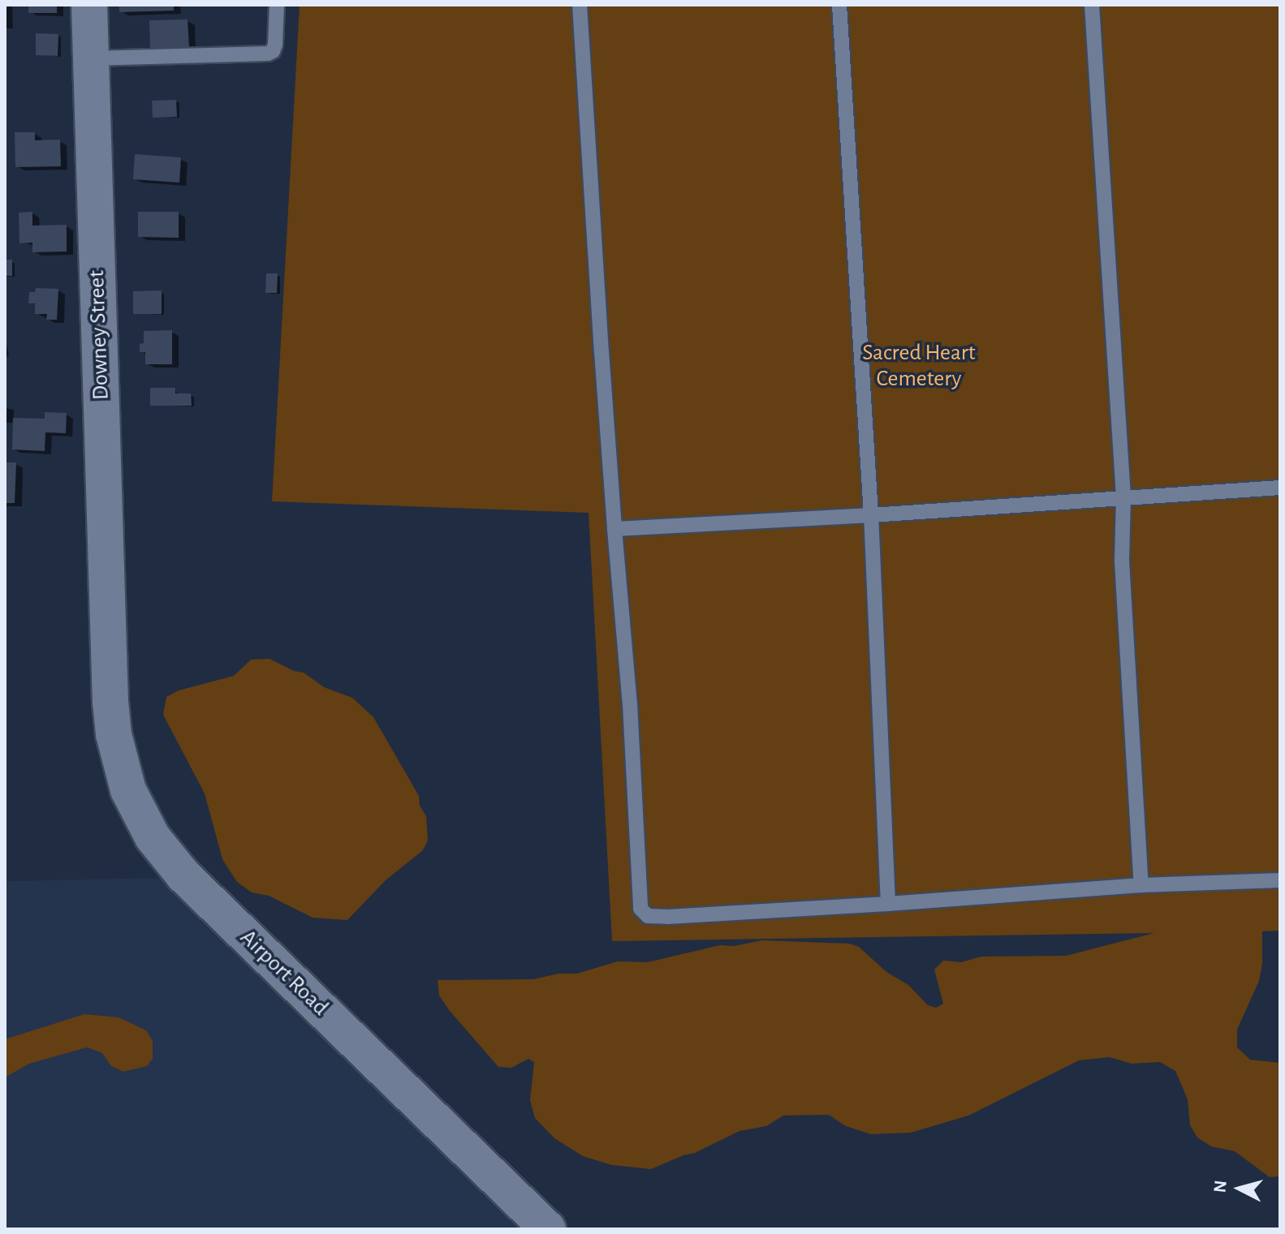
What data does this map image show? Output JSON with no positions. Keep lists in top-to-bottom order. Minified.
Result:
{"streets":{"street":["Downey Street","Airport Road"]},"crossings":[["Downey Street","Airport Road"]],"parks":["Sacred Heart Cemetery"],"north":"left"}
